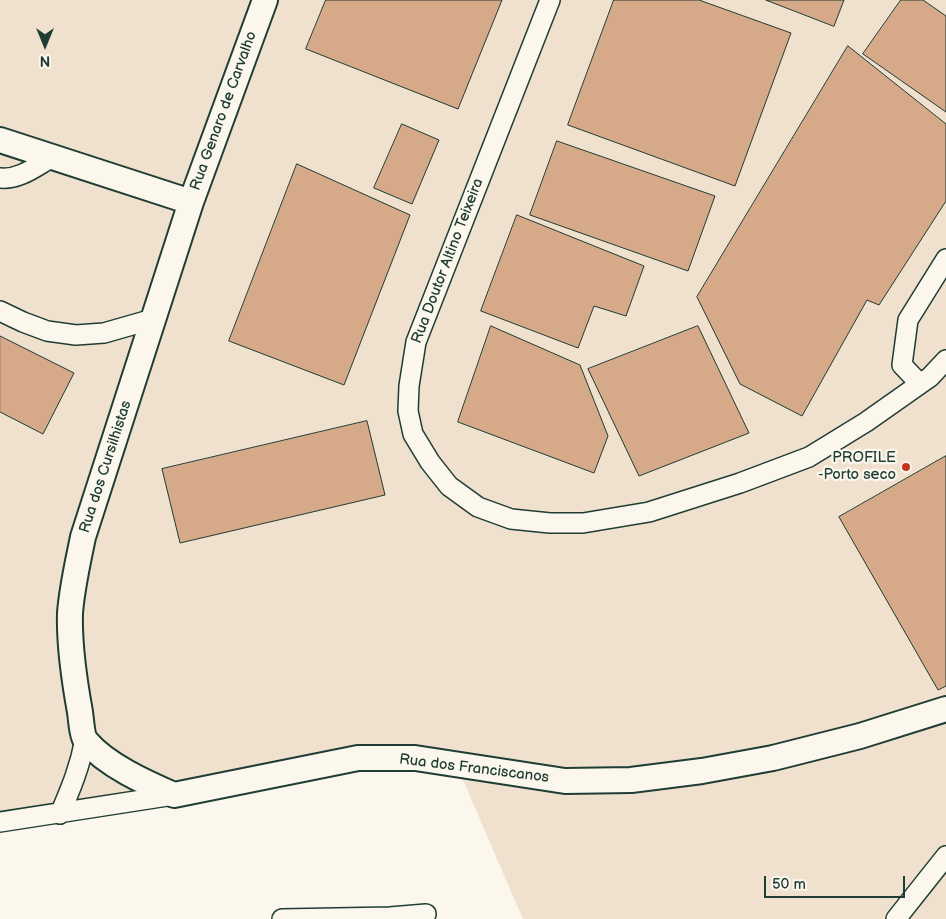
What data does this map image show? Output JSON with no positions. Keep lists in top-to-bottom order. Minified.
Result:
{"streets":{"main road":["Rua Genaro de Carvalho","Rua dos Cursilhistas","Rua dos Franciscanos"],"street":["Rua Doutor Altino Teixeira"]},"crossings":[["Rua Genaro de Carvalho","Rua dos Cursilhistas"],["Rua dos Cursilhistas","Rua dos Franciscanos"]],"places":["PROFILE -Porto seco"],"scale_bar":"50 m","north":"bottom"}
